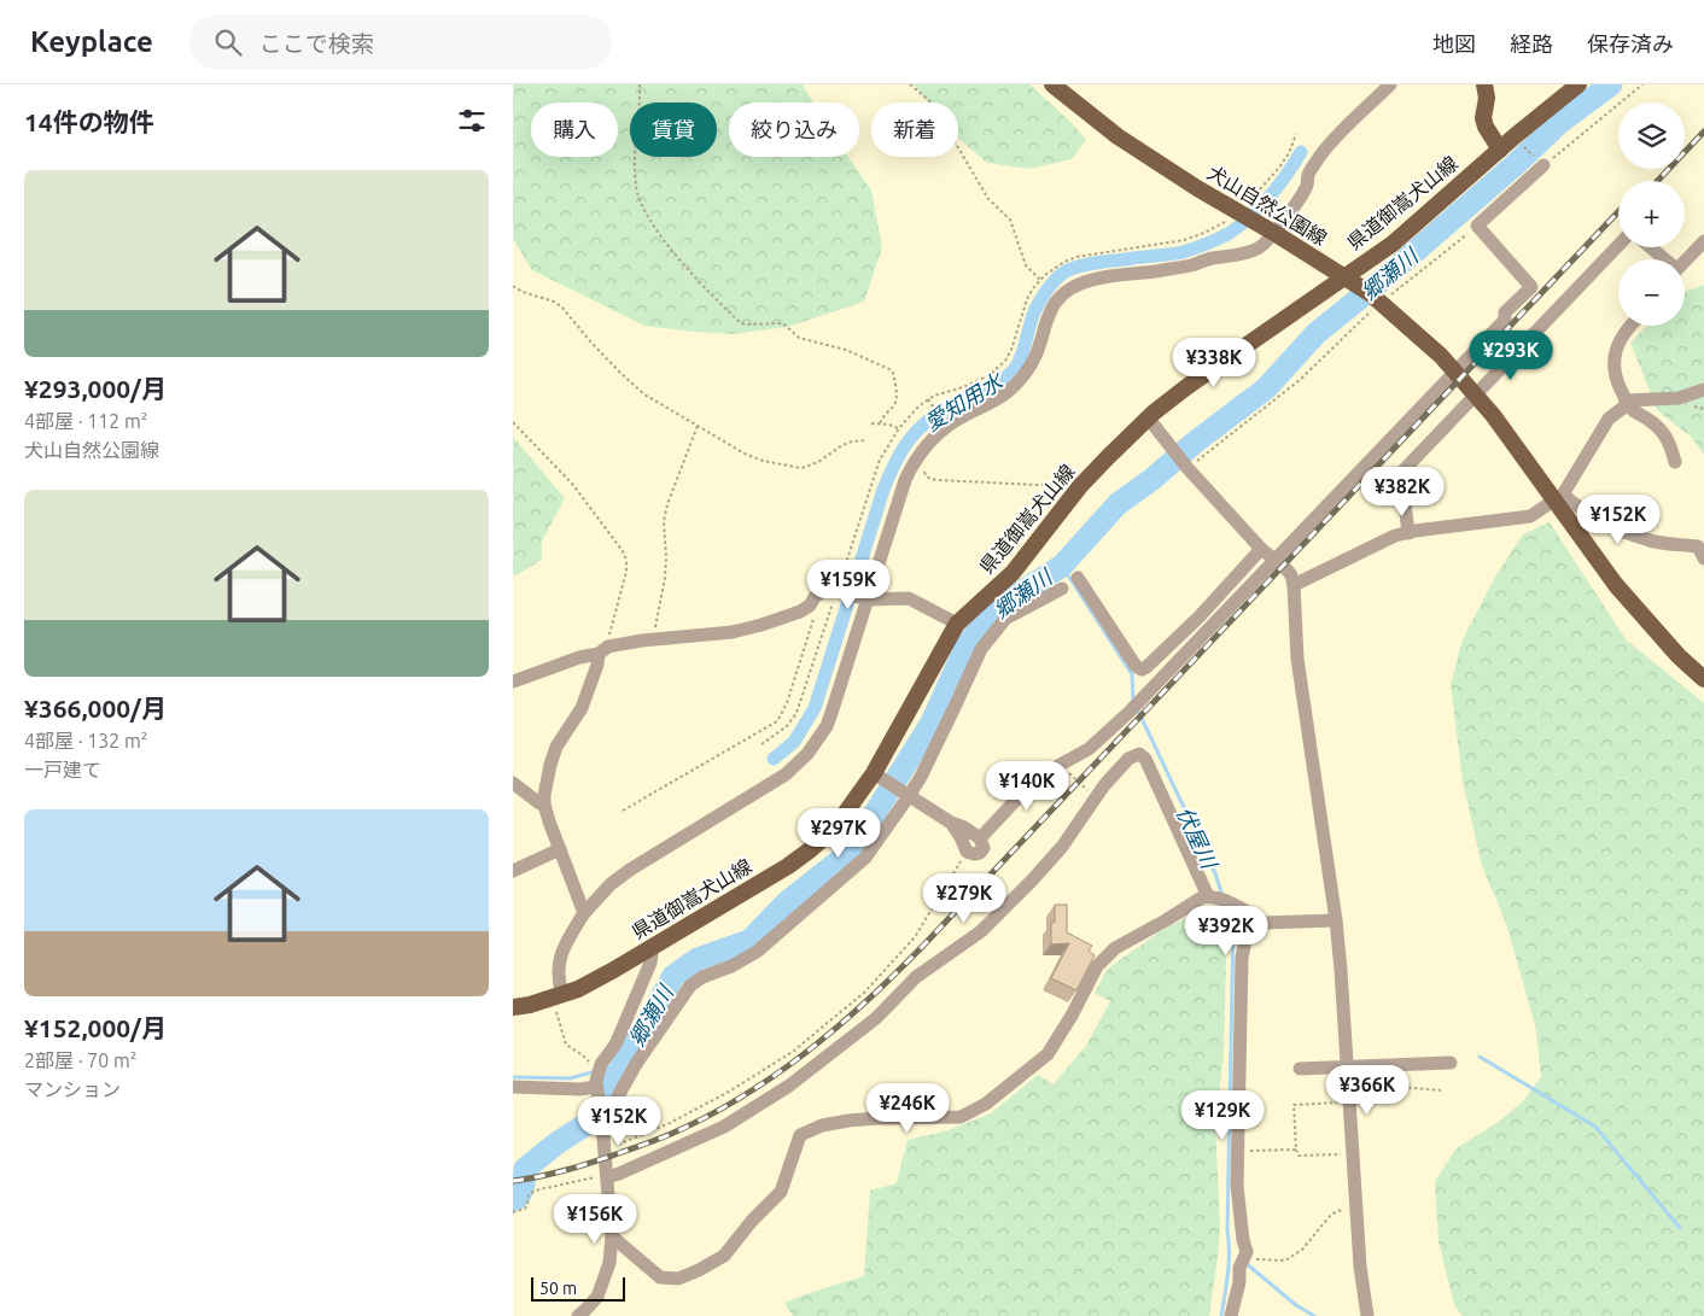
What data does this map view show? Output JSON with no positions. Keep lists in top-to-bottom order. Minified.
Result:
{"streets":{"main road":["県道御嵩犬山線","犬山自然公園線"]},"water":["郷瀬川","愛知用水","伏屋川"],"scale_bar":"50 m","page":{"header":"Keyplace","search":"ここで検索","nav":["地図","経路","保存済み"],"heading":"14件の物件","map_buttons":["+","−"],"chip":["購入","賃貸","絞り込み","新着"],"list":[{"name":"¥293,000/月","note":"4部屋 · 112 m² · 犬山自然公園線"},{"name":"¥366,000/月","note":"4部屋 · 132 m² · 一戸建て"},{"name":"¥152,000/月","note":"2部屋 · 70 m² · マンション"}],"price":["¥293K","¥338K","¥382K","¥152K","¥159K","¥140K","¥297K","¥279K","¥392K","¥366K","¥246K","¥129K","¥152K","¥156K"],"scale":"50 m"}}
